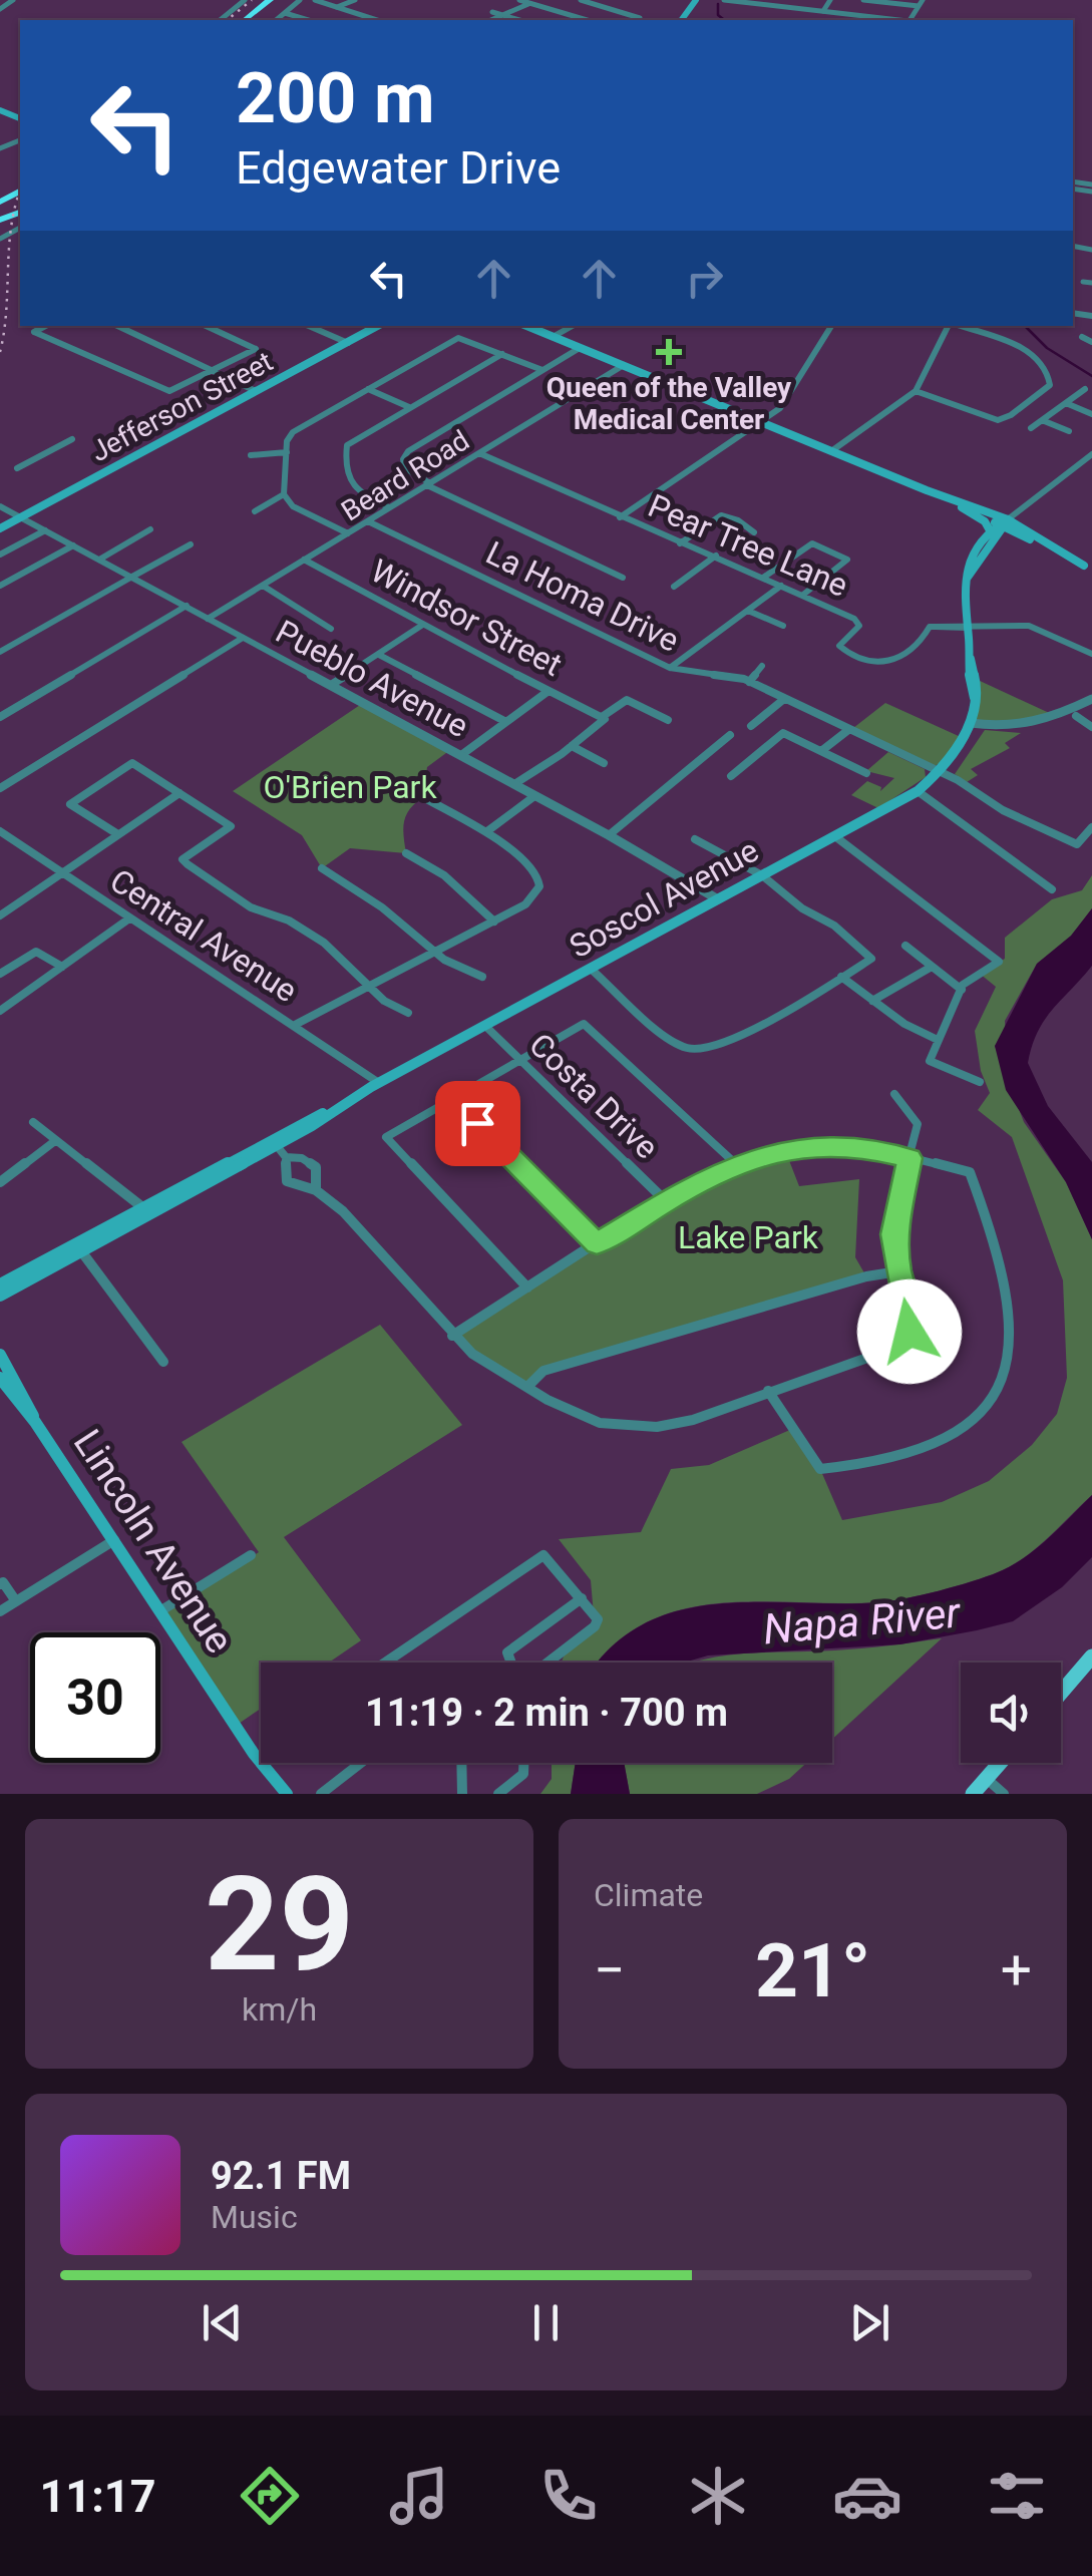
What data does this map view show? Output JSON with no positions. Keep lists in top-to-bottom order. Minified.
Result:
{"streets":{"main road":["Jefferson Street","Soscol Avenue","Lincoln Avenue"],"street":["Beard Road","Pear Tree Lane","La Homa Drive","Windsor Street","Pueblo Avenue","Central Avenue","Costa Drive"]},"crossings":[["Jefferson Street","Pueblo Avenue"],["Beard Road","Pear Tree Lane"],["Beard Road","La Homa Drive"],["Beard Road","Windsor Street"],["Beard Road","Pueblo Avenue"],["Pear Tree Lane","Soscol Avenue"],["La Homa Drive","Soscol Avenue"],["Pueblo Avenue","Soscol Avenue"],["Soscol Avenue","Central Avenue"],["Soscol Avenue","Costa Drive"]],"water":["Napa River"],"parks":["O'Brien Park","Lake Park"],"places":{"health":["Queen of the Valley Medical Center"]},"page":{"turn":["200 m","Edgewater Drive"],"limit":"30","trip":"11:19 · 2 min · 700 m","tile":[["29","km/h"],"Climate"],"heat":["−","21°","+"],"song":["92.1 FM","Music"],"tabs":"11:17"}}
